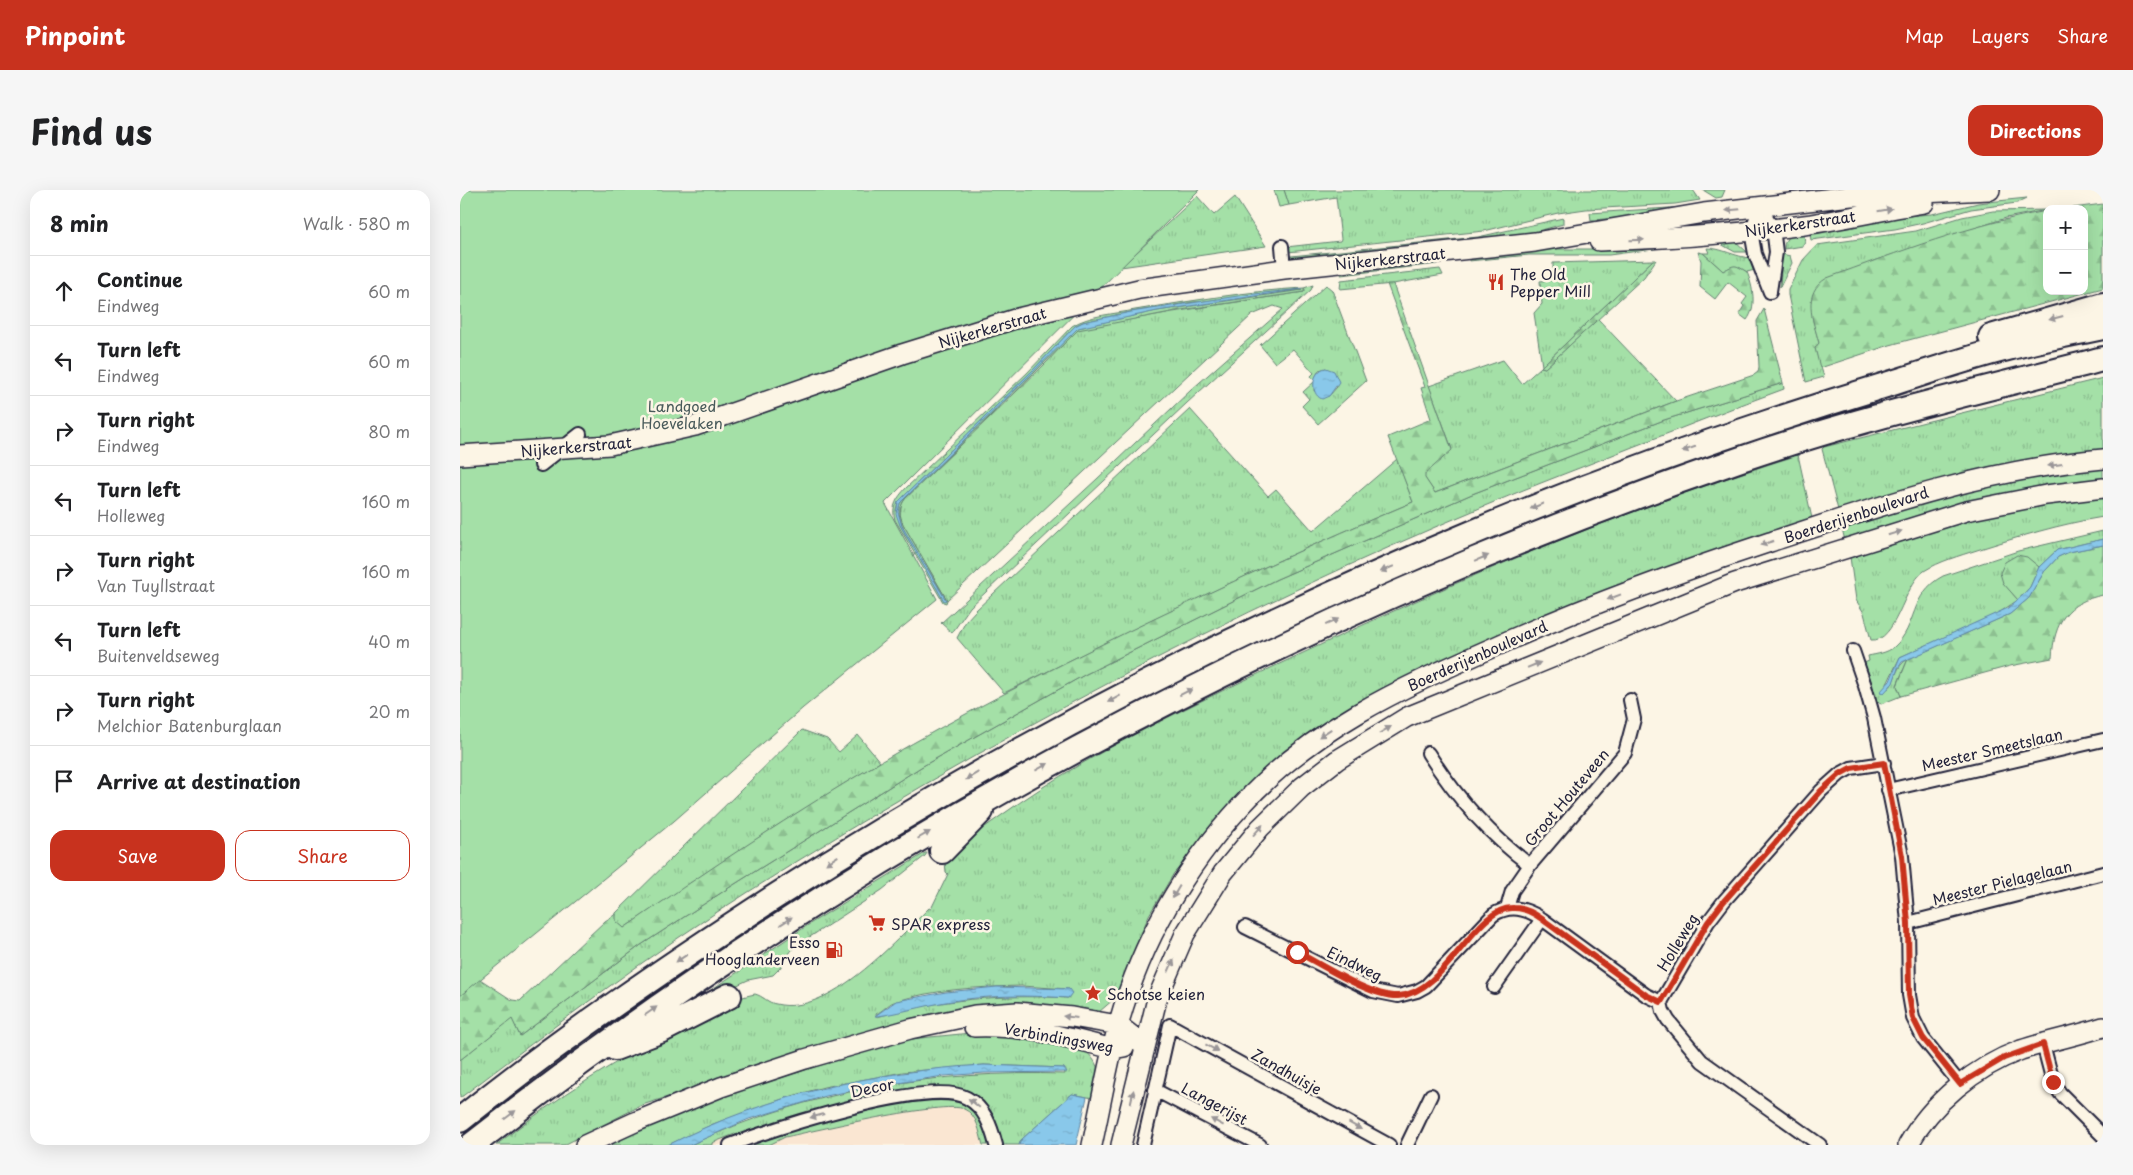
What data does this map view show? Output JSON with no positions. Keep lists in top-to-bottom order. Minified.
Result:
{"streets":{"main road":["Nijkerkerstraat","Boerderijenboulevard","Verbindingsweg"],"street":["Meester Smeetslaan","Groot Houteveen","Meester Pielagelaan","Holleweg","Eindweg","Zandhuisje","Decor","Langerijst"]},"crossings":[["Boerderijenboulevard","Verbindingsweg"],["Groot Houteveen","Eindweg"],["Zandhuisje","Langerijst"]],"one_way":["Decor","Langerijst"],"parks":["Landgoed Hoevelaken"],"places":{"restaurant":["The Old Pepper Mill"],"supermarket":["SPAR express"],"fuel station":["Esso Hooglanderveen"],"place":["Schotse keien"]},"page":{"header":"Pinpoint","nav":["Map","Layers","Share"],"title":"Find us","buttons":["Directions",["Save","Share"]],"heading":["8 min","Walk · 580 m"],"map_buttons":["+","−"],"list":[["Continue","Eindweg","60 m"],["Turn left","Eindweg","60 m"],["Turn right","Eindweg","80 m"],["Turn left","Holleweg","160 m"],["Turn right","Van Tuyllstraat","160 m"],["Turn left","Buitenveldseweg","40 m"],["Turn right","Melchior Batenburglaan","20 m"],"Arrive at destination"]}}
